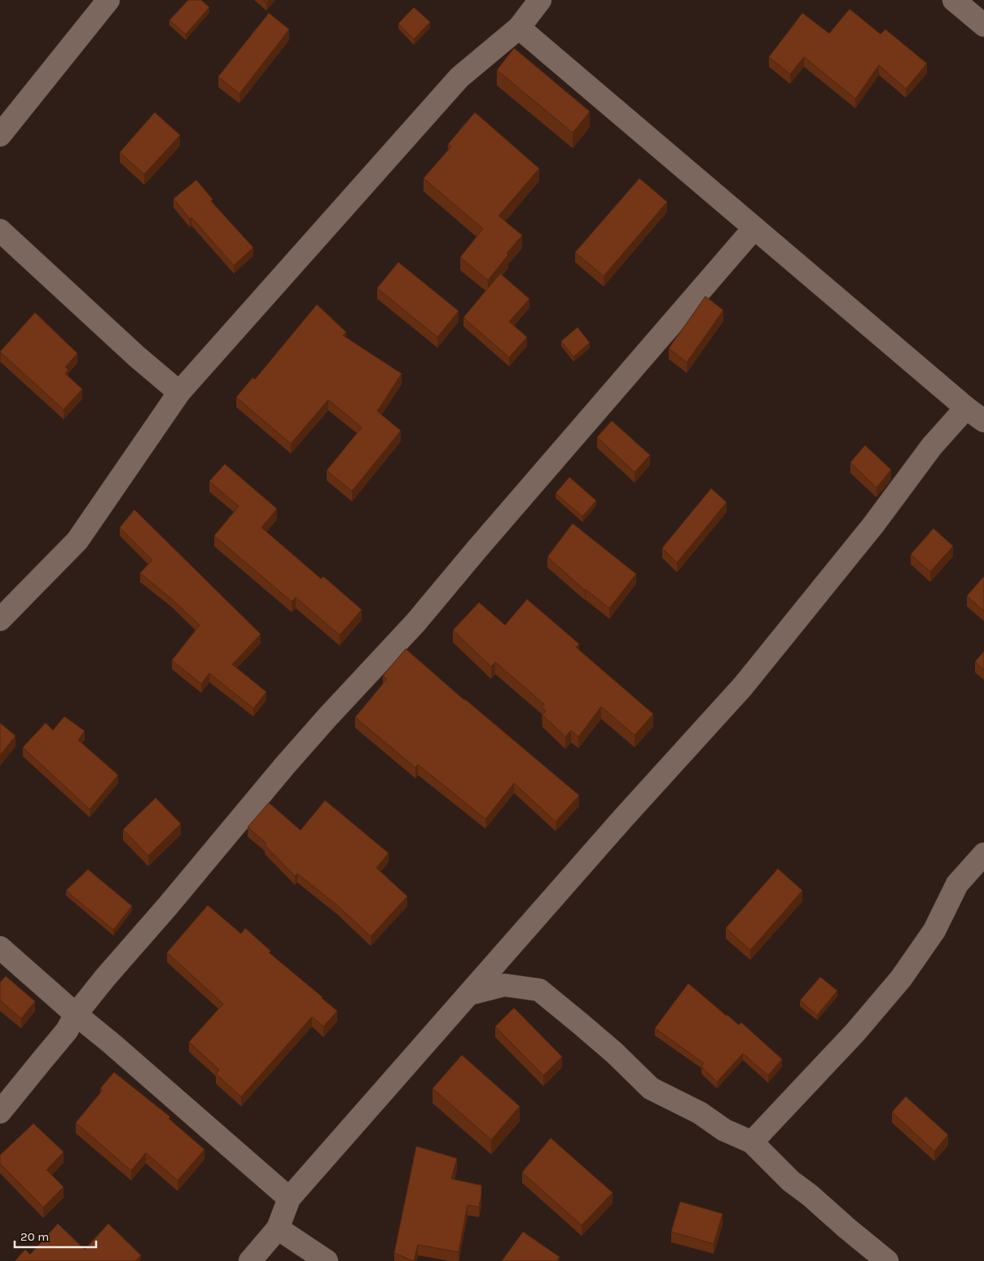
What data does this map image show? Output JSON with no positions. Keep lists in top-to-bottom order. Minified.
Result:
{"scale_bar":"20 m"}
